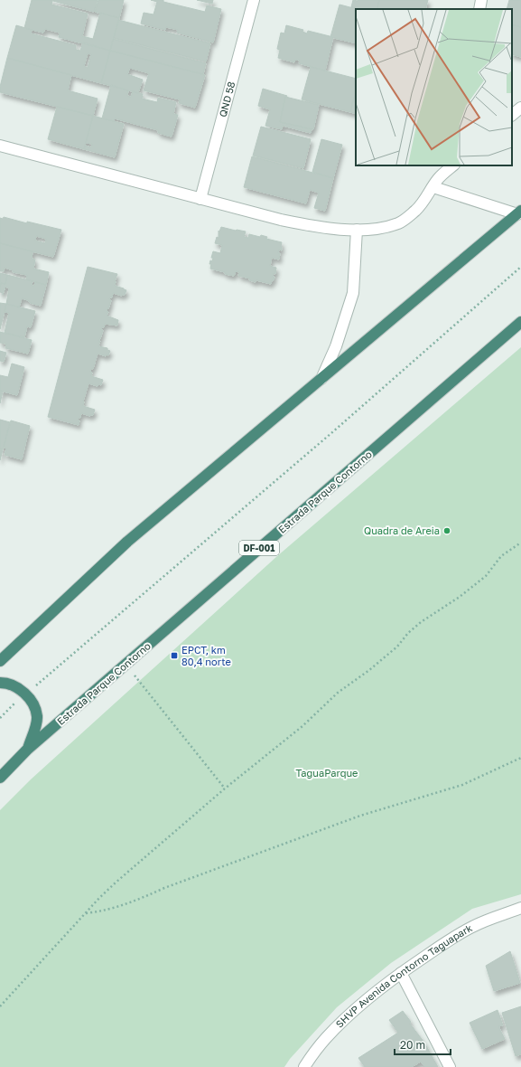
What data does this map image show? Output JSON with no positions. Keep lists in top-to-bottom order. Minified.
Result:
{"streets":{"highway":["Estrada Parque Contorno","DF-001"],"street":["QND 58","SHVP Avenida Contorno Taguapark"]},"parks":["TaguaParque"],"places":{"other":["Quadra de Areia"],"transit":["EPCT, km 80,4 norte"]},"scale_bar":"20 m"}
